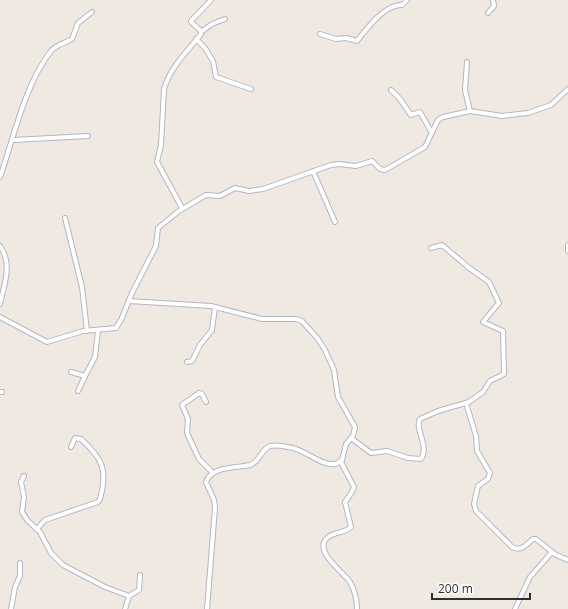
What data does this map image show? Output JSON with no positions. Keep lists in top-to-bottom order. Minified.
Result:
{"scale_bar":"200 m"}
